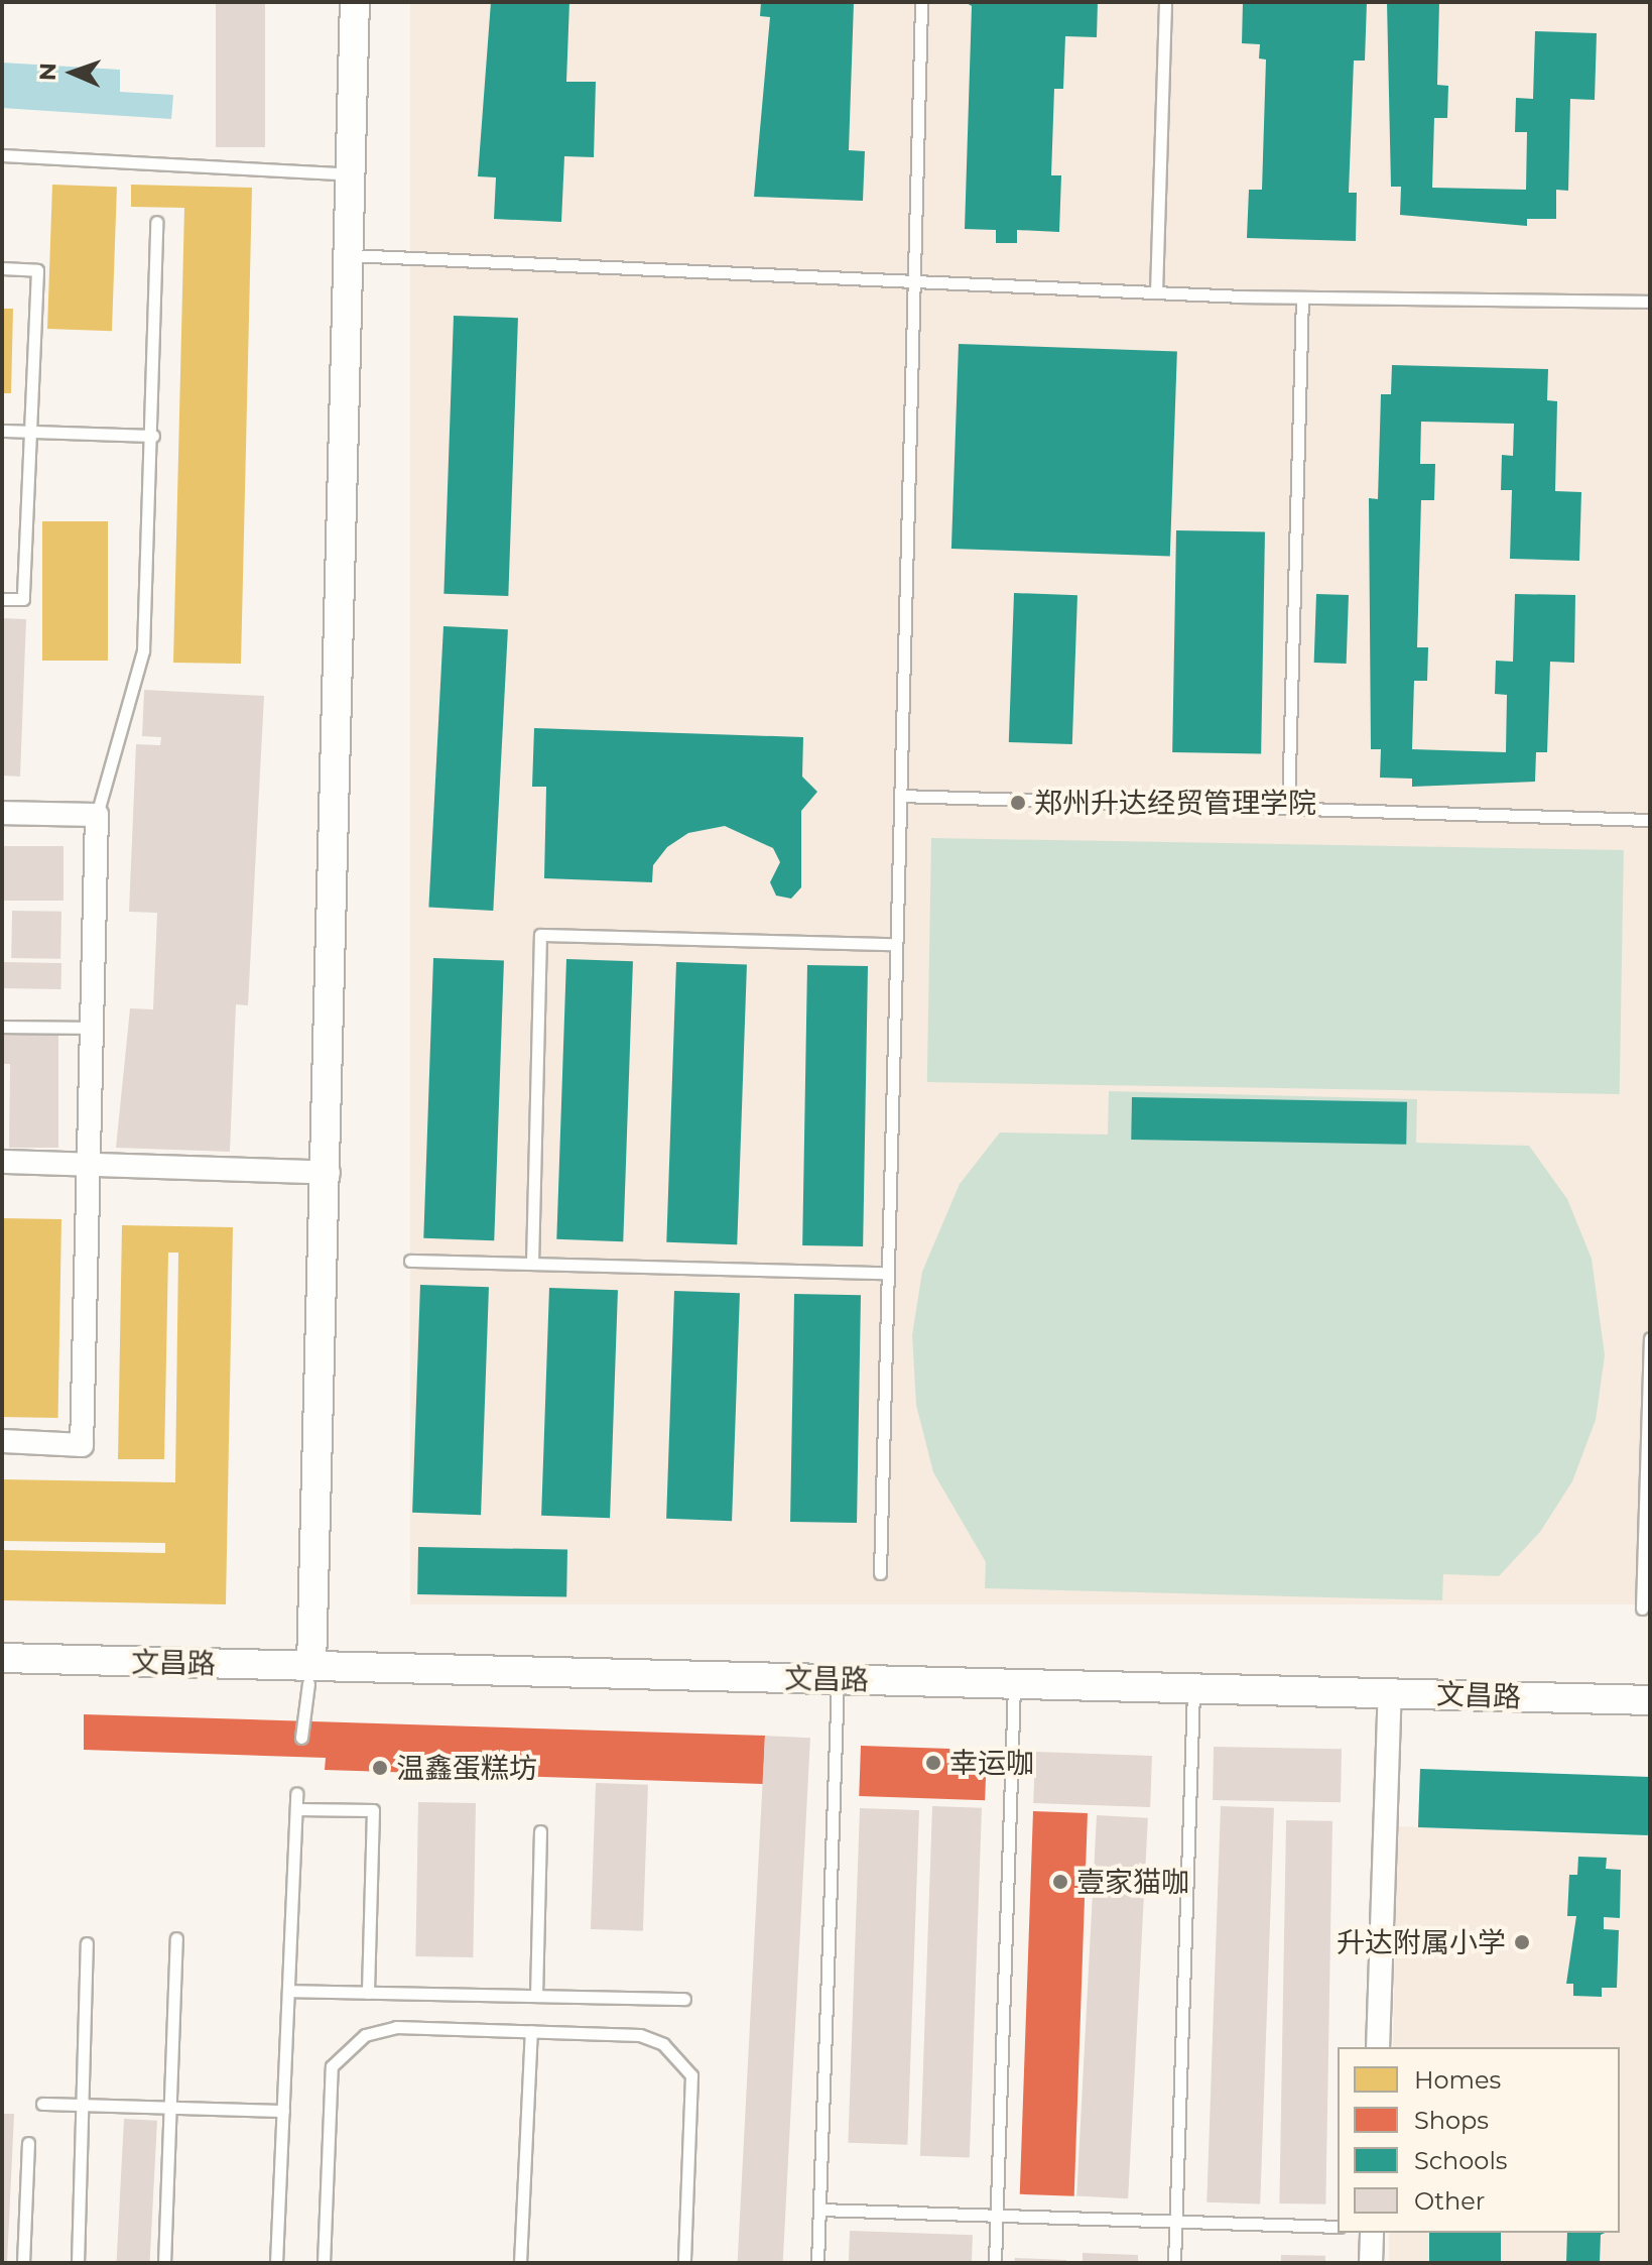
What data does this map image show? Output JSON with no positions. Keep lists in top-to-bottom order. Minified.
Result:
{"streets":{"street":["文昌路"]},"places":["郑州升达经贸管理学院","幸运咖","温鑫蛋糕坊","壹家猫咖","升达附属小学"],"legend":["Homes","Shops","Schools","Other"],"north":"left"}
